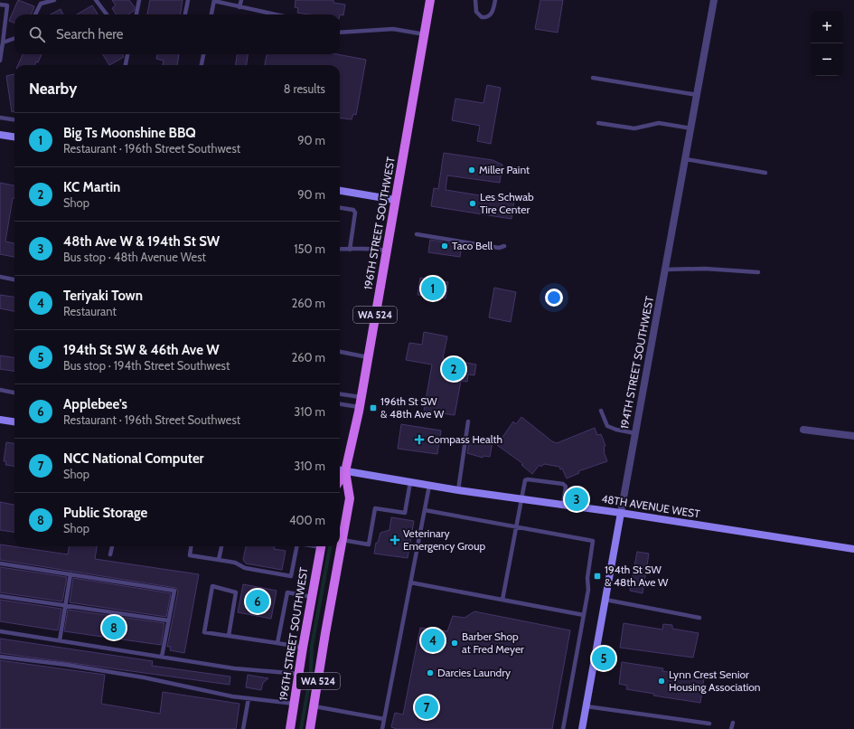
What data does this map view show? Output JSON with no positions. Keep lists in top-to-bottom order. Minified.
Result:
{"streets":{"main road":["196TH STREET SOUTHWEST","WA 524"],"street":["194TH STREET SOUTHWEST","48TH AVENUE WEST"]},"crossings":[["196TH STREET SOUTHWEST","48TH AVENUE WEST"],["194TH STREET SOUTHWEST","48TH AVENUE WEST"]],"places":{"other":["Miller Paint","Les Schwab Tire Center","Taco Bell","Barber Shop at Fred Meyer","Darcies Laundry","Lynn Crest Senior Housing Association"],"transit":["196th St SW & 48th Ave W","194th St SW & 48th Ave W"],"health":["Compass Health","Veterinary Emergency Group"]},"page":{"map_buttons":["+","−"],"search":"Search here","heading":["Nearby","8 results"],"list":[{"mark":"1","name":"Big Ts Moonshine BBQ","note":"Restaurant · 196th Street Southwest","value":"90 m"},{"mark":"2","name":"KC Martin","note":"Shop","value":"90 m"},{"mark":"3","name":"48th Ave W & 194th St SW","note":"Bus stop · 48th Avenue West","value":"150 m"},{"mark":"4","name":"Teriyaki Town","note":"Restaurant","value":"260 m"},{"mark":"5","name":"194th St SW & 46th Ave W","note":"Bus stop · 194th Street Southwest","value":"260 m"},{"mark":"6","name":"Applebee's","note":"Restaurant · 196th Street Southwest","value":"310 m"},{"mark":"7","name":"NCC National Computer","note":"Shop","value":"310 m"},{"mark":"8","name":"Public Storage","note":"Shop","value":"400 m"}],"pins":["1","2","3","6","8","4","5","7"]}}
